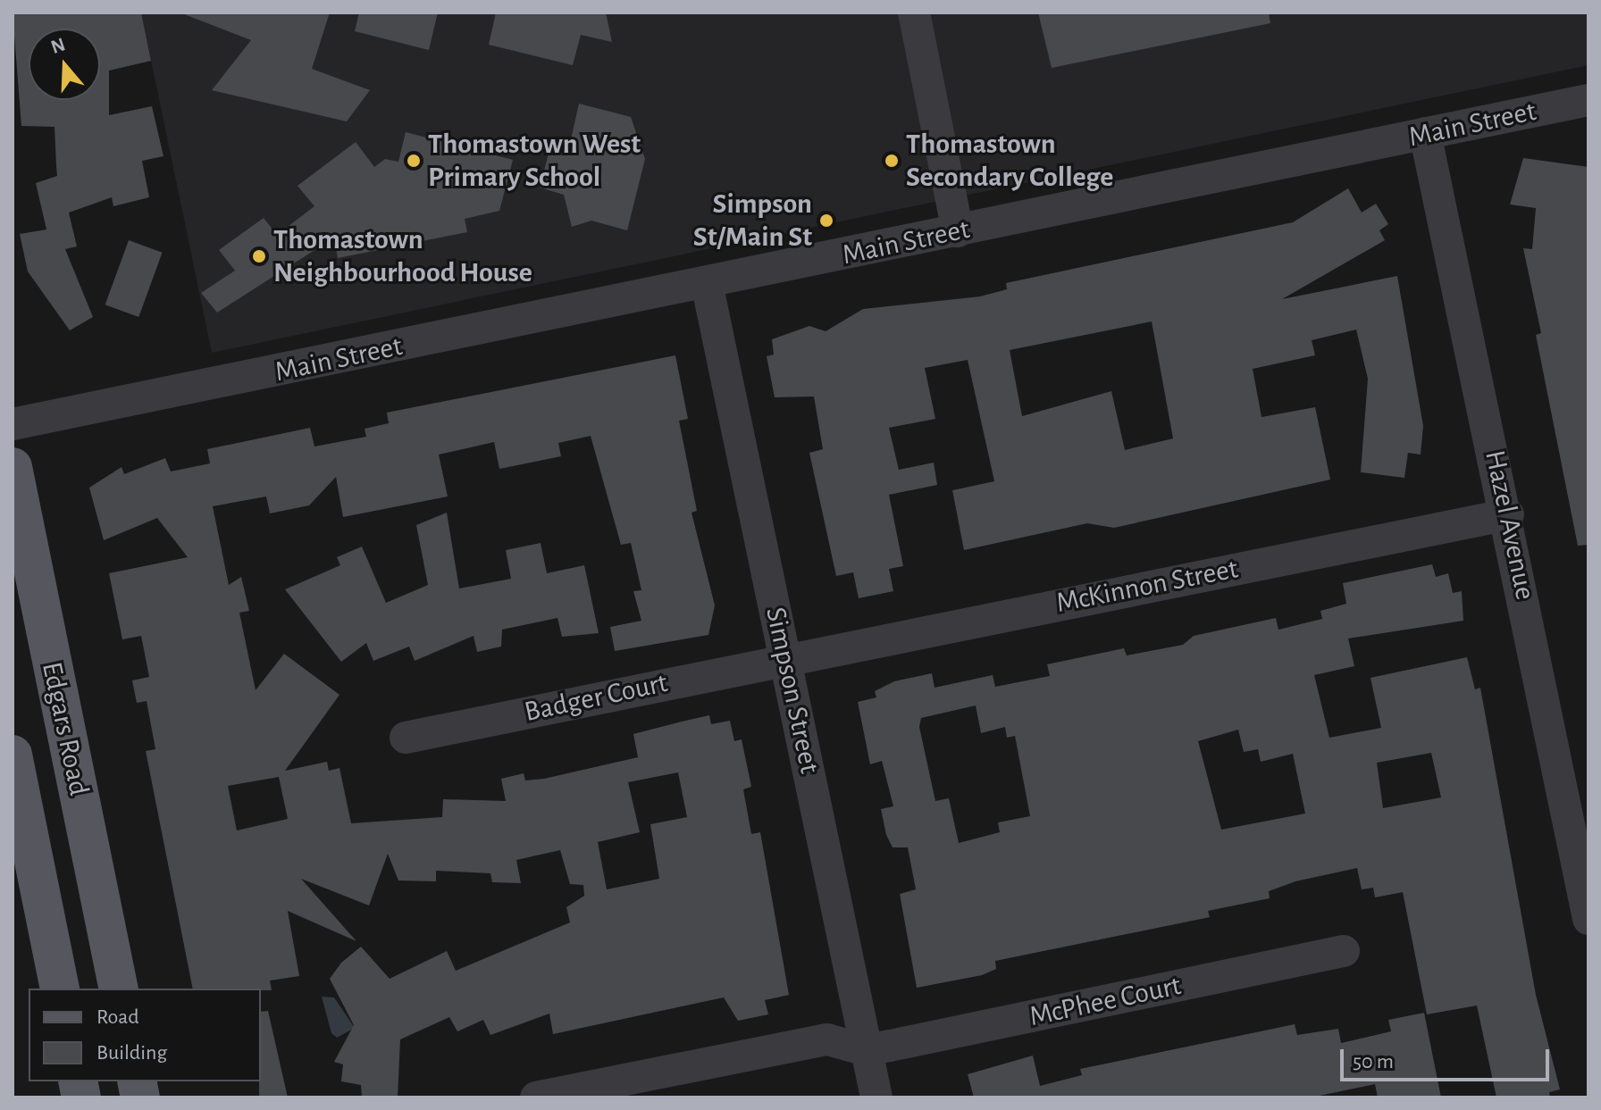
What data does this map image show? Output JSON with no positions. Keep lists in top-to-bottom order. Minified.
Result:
{"streets":{"main road":["Edgars Road"],"street":["Main Street","Hazel Avenue","McKinnon Street","Simpson Street","Badger Court","McPhee Court"]},"crossings":[["Main Street","Hazel Avenue"],["Main Street","Simpson Street"],["Hazel Avenue","McKinnon Street"],["McKinnon Street","Simpson Street"],["McKinnon Street","Badger Court"],["Simpson Street","Badger Court"],["Simpson Street","McPhee Court"]],"places":["Thomastown West Primary School","Thomastown Secondary College","Simpson St/Main St","Thomastown Neighbourhood House"],"legend":["Road","Building"],"scale_bar":"50 m","north":"top"}
